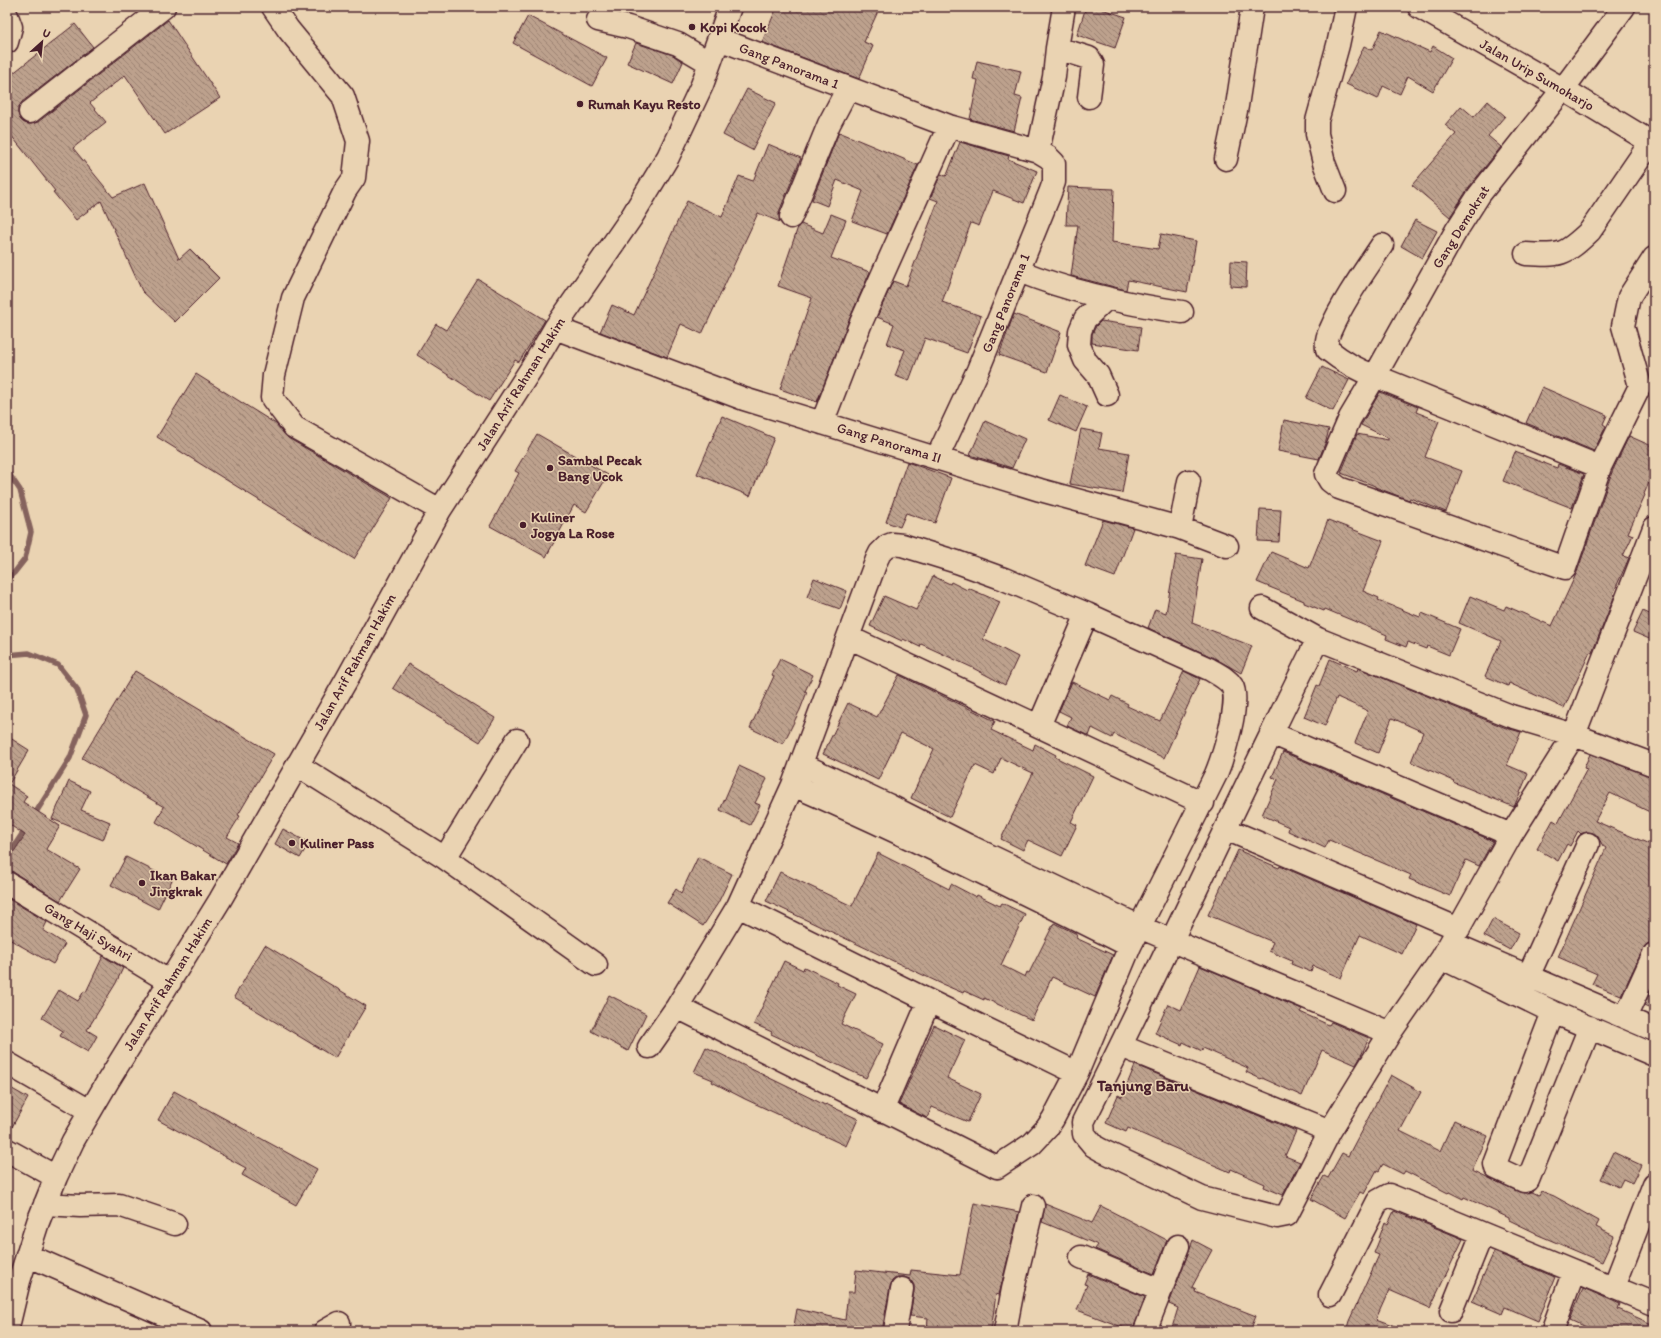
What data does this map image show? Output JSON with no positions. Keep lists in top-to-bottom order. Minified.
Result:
{"streets":{"street":["Gang Panorama 1","Jalan Urip Sumoharjo","Gang Demokrat","Jalan Arif Rahman Hakim","Gang Panorama II","Gang Haji Syahri"]},"crossings":[["Gang Panorama 1","Jalan Arif Rahman Hakim"],["Gang Panorama 1","Gang Panorama II"],["Jalan Urip Sumoharjo","Gang Demokrat"],["Jalan Arif Rahman Hakim","Gang Panorama II"],["Jalan Arif Rahman Hakim","Gang Haji Syahri"]],"districts":["Tanjung Baru"],"places":["Kopi Kocok","Rumah Kayu Resto","Sambal Pecak Bang Ucok","Kuliner Jogya La Rose","Kuliner Pass","Ikan Bakar Jingkrak"],"north":"top right"}
